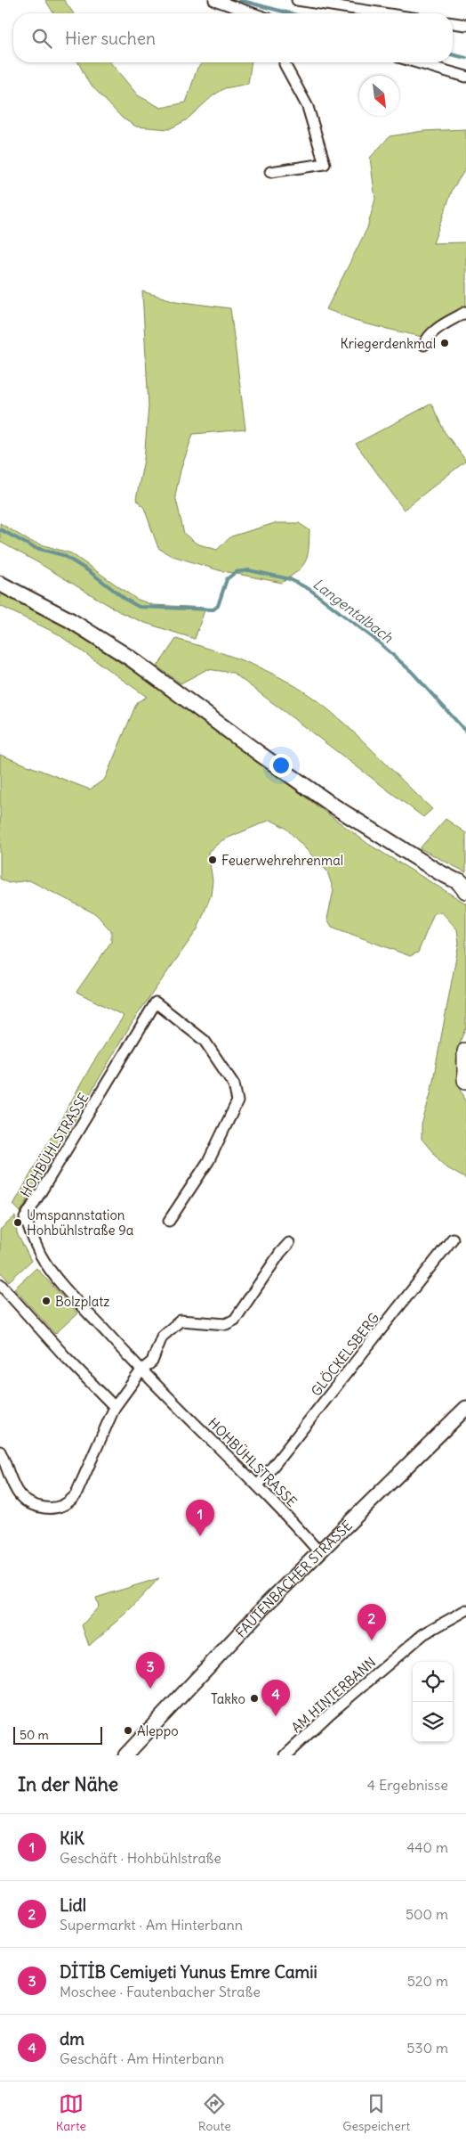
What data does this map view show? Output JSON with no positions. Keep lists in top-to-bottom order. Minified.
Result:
{"streets":{"street":["HOHBÜHLSTRASSE","GLÖCKELSBERG","FAUTENBACHER STRASSE","AM HINTERBANN"]},"crossings":[["HOHBÜHLSTRASSE","GLÖCKELSBERG"],["HOHBÜHLSTRASSE","FAUTENBACHER STRASSE"]],"water":["Langentalbach"],"places":["Kriegerdenkmal","Feuerwehrehrenmal","Umspannstation Hohbühlstraße 9a","Bolzplatz","Takko","Aleppo"],"scale_bar":"50 m","north":"bottom right","page":{"search":"Hier suchen","pins":["1","2","3","4"],"scale":"50 m","heading":["In der Nähe","4 Ergebnisse"],"list":[{"mark":"1","name":"KiK","note":"Geschäft · Hohbühlstraße","value":"440 m"},{"mark":"2","name":"Lidl","note":"Supermarkt · Am Hinterbann","value":"500 m"},{"mark":"3","name":"DİTİB Cemiyeti Yunus Emre Camii","note":"Moschee · Fautenbacher Straße","value":"520 m"},{"mark":"4","name":"dm","note":"Geschäft · Am Hinterbann","value":"530 m"}],"nav":["Karte","Route","Gespeichert"]}}
